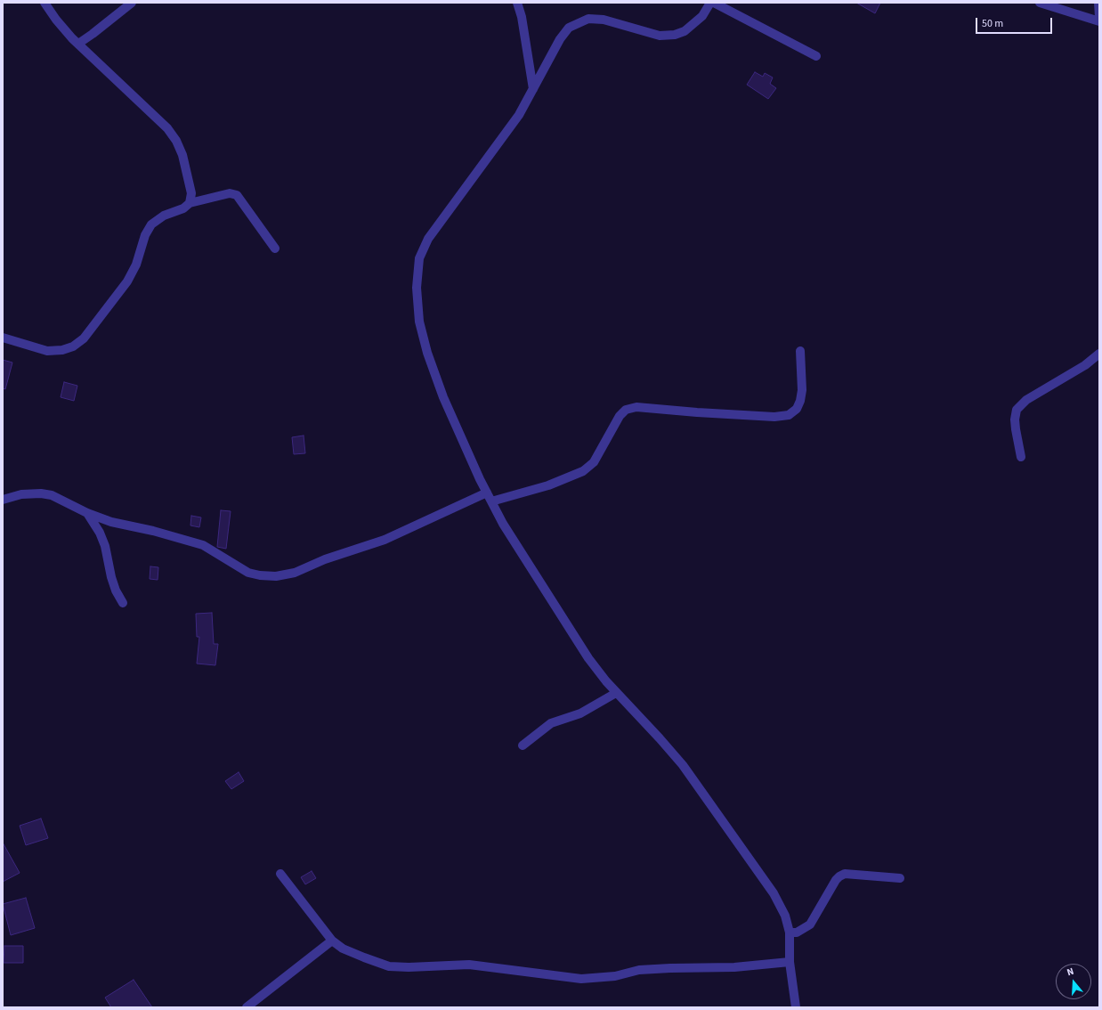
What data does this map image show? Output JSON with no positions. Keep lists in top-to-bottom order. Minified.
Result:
{"scale_bar":"50 m","north":"top"}
